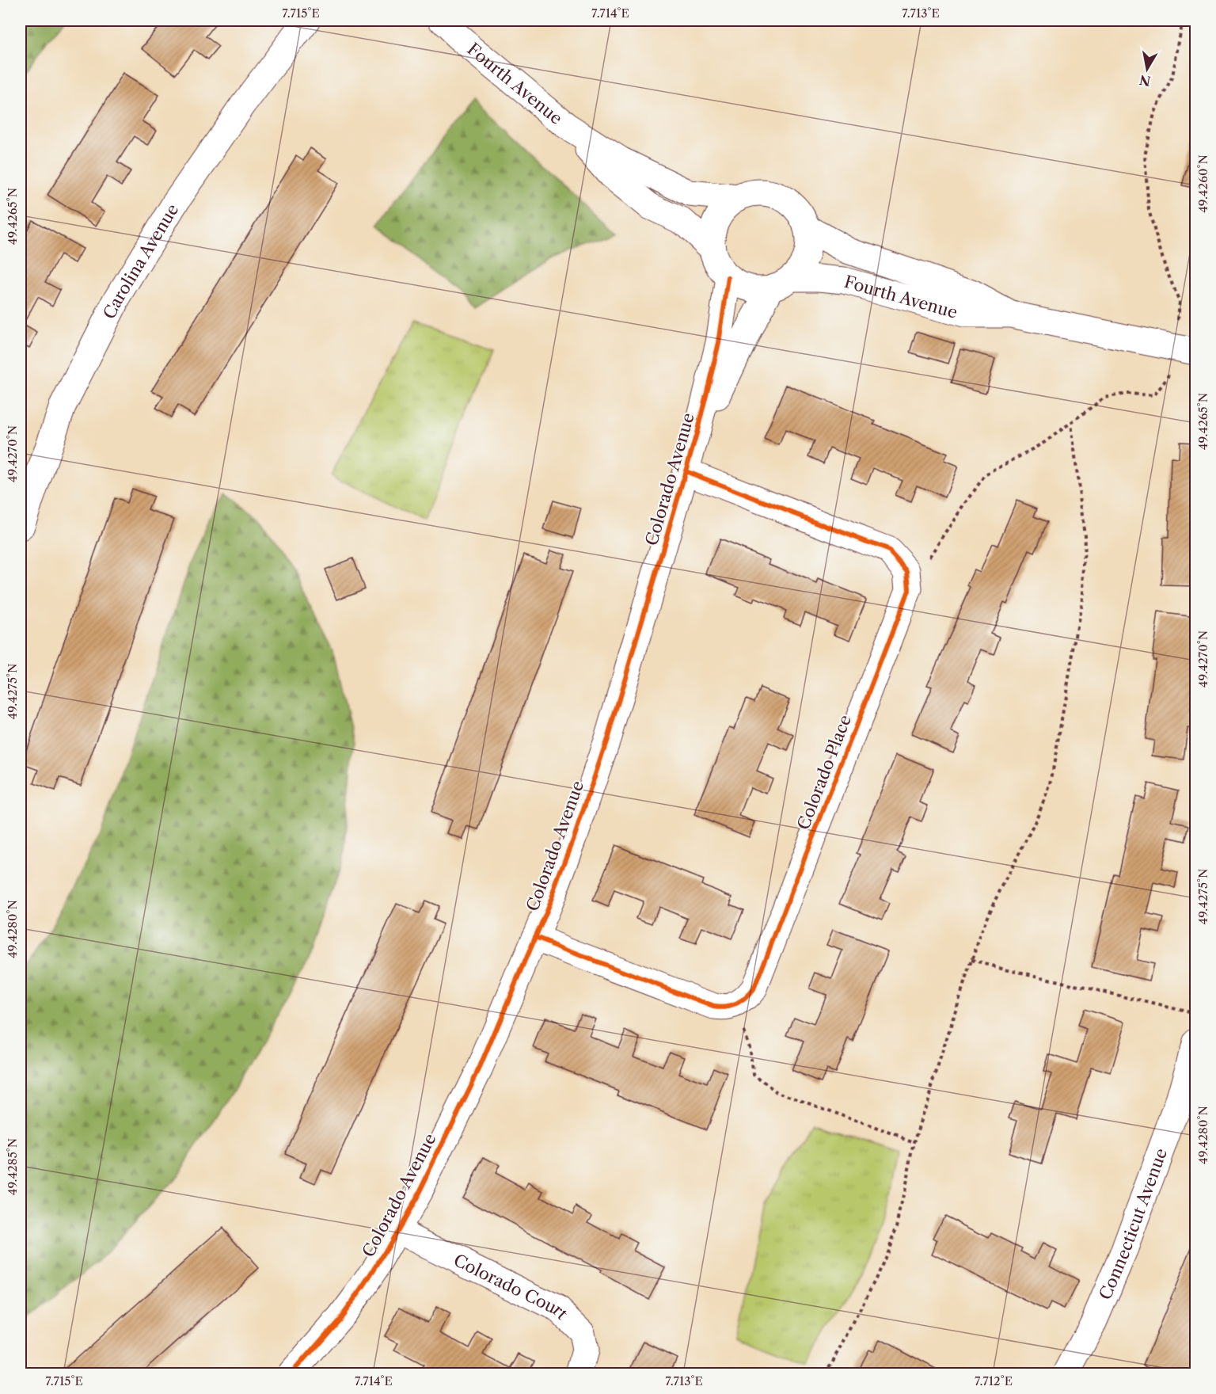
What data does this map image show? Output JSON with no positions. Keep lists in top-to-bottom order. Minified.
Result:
{"streets":{"street":["Fourth Avenue","Carolina Avenue","Colorado Avenue","Colorado Place","Connecticut Avenue","Colorado Court"]},"crossings":[["Fourth Avenue","Colorado Avenue"],["Colorado Avenue","Colorado Place"],["Colorado Avenue","Colorado Court"]],"north":"bottom","coordinates":["7.715°E","7.714°E","7.713°E","49.4260°N","49.4265°N","49.4270°N","49.4275°N","49.4280°N","49.4285°N","7.712°E"]}
